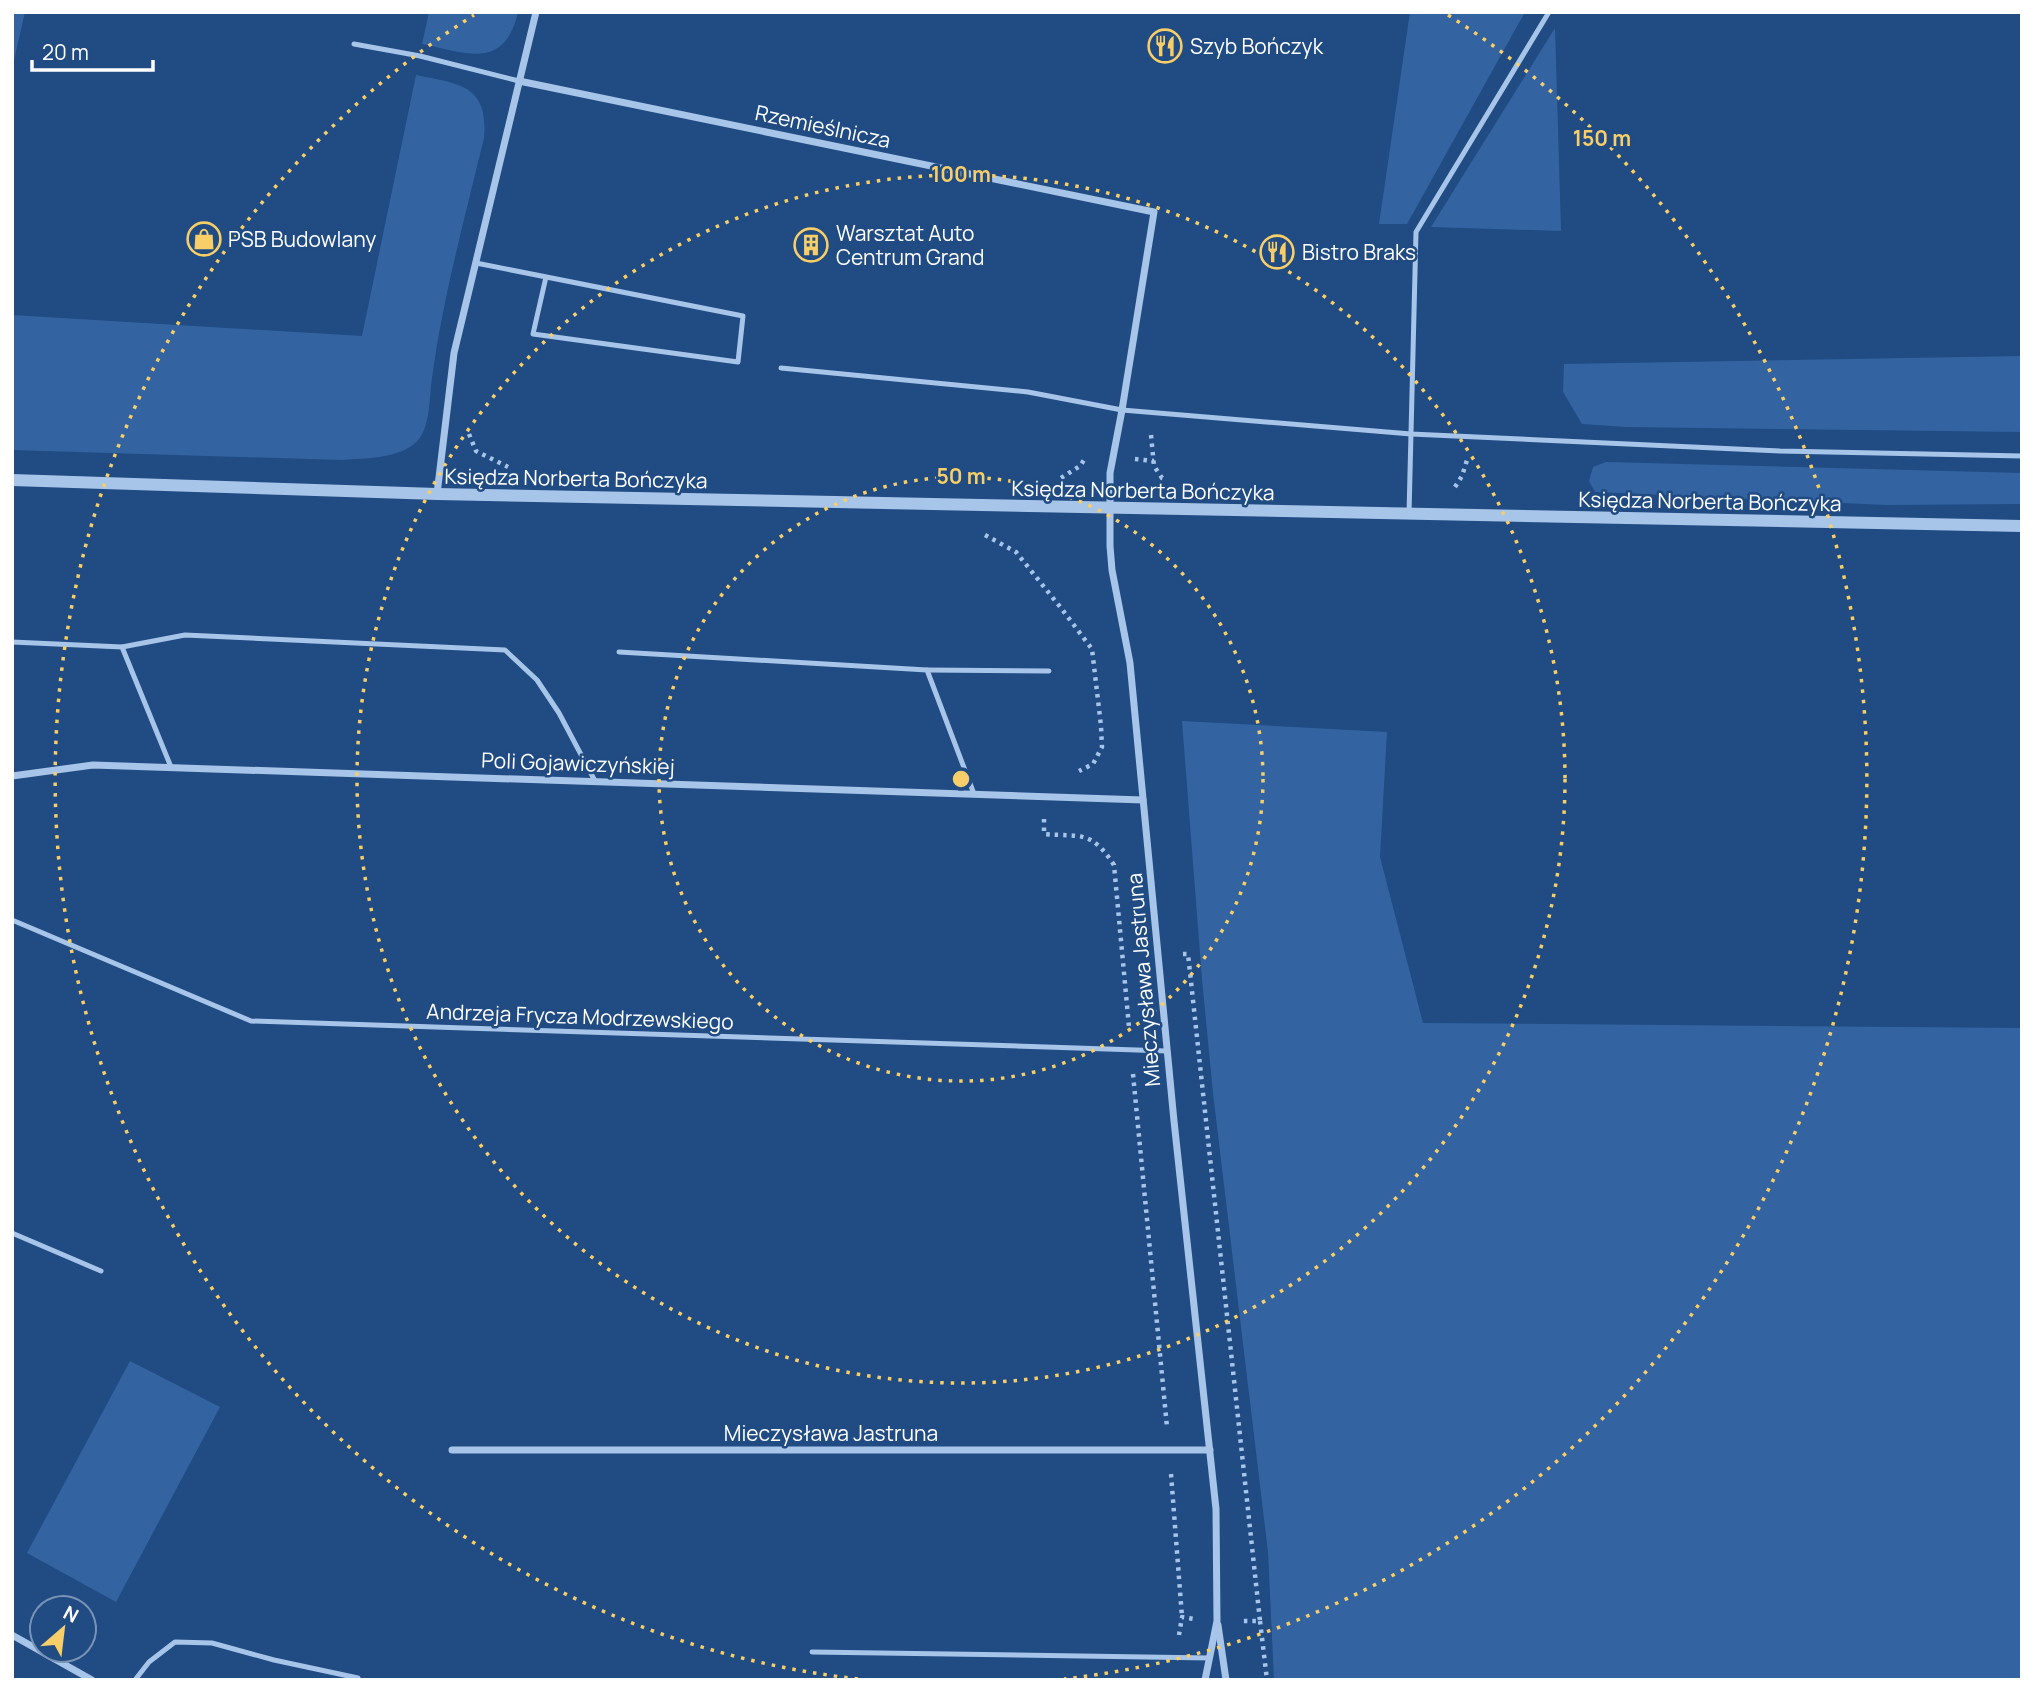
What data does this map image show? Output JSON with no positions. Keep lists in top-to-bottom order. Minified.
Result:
{"streets":{"street":["Rzemieślnicza","Księdza Norberta Bończyka","Poli Gojawiczyńskiej","Mieczysława Jastruna"],"lane":["Andrzeja Frycza Modrzewskiego"]},"crossings":[["Rzemieślnicza","Księdza Norberta Bończyka"],["Rzemieślnicza","Mieczysława Jastruna"],["Księdza Norberta Bończyka","Mieczysława Jastruna"],["Poli Gojawiczyńskiej","Mieczysława Jastruna"],["Mieczysława Jastruna","Andrzeja Frycza Modrzewskiego"]],"places":{"restaurant":["Szyb Bończyk","Bistro Braks"],"shop":["PSB Budowlany"],"building":["Warsztat Auto Centrum Grand"]},"scale_bar":"20 m","north":"top right","rings":["150 m","100 m","50 m"]}
